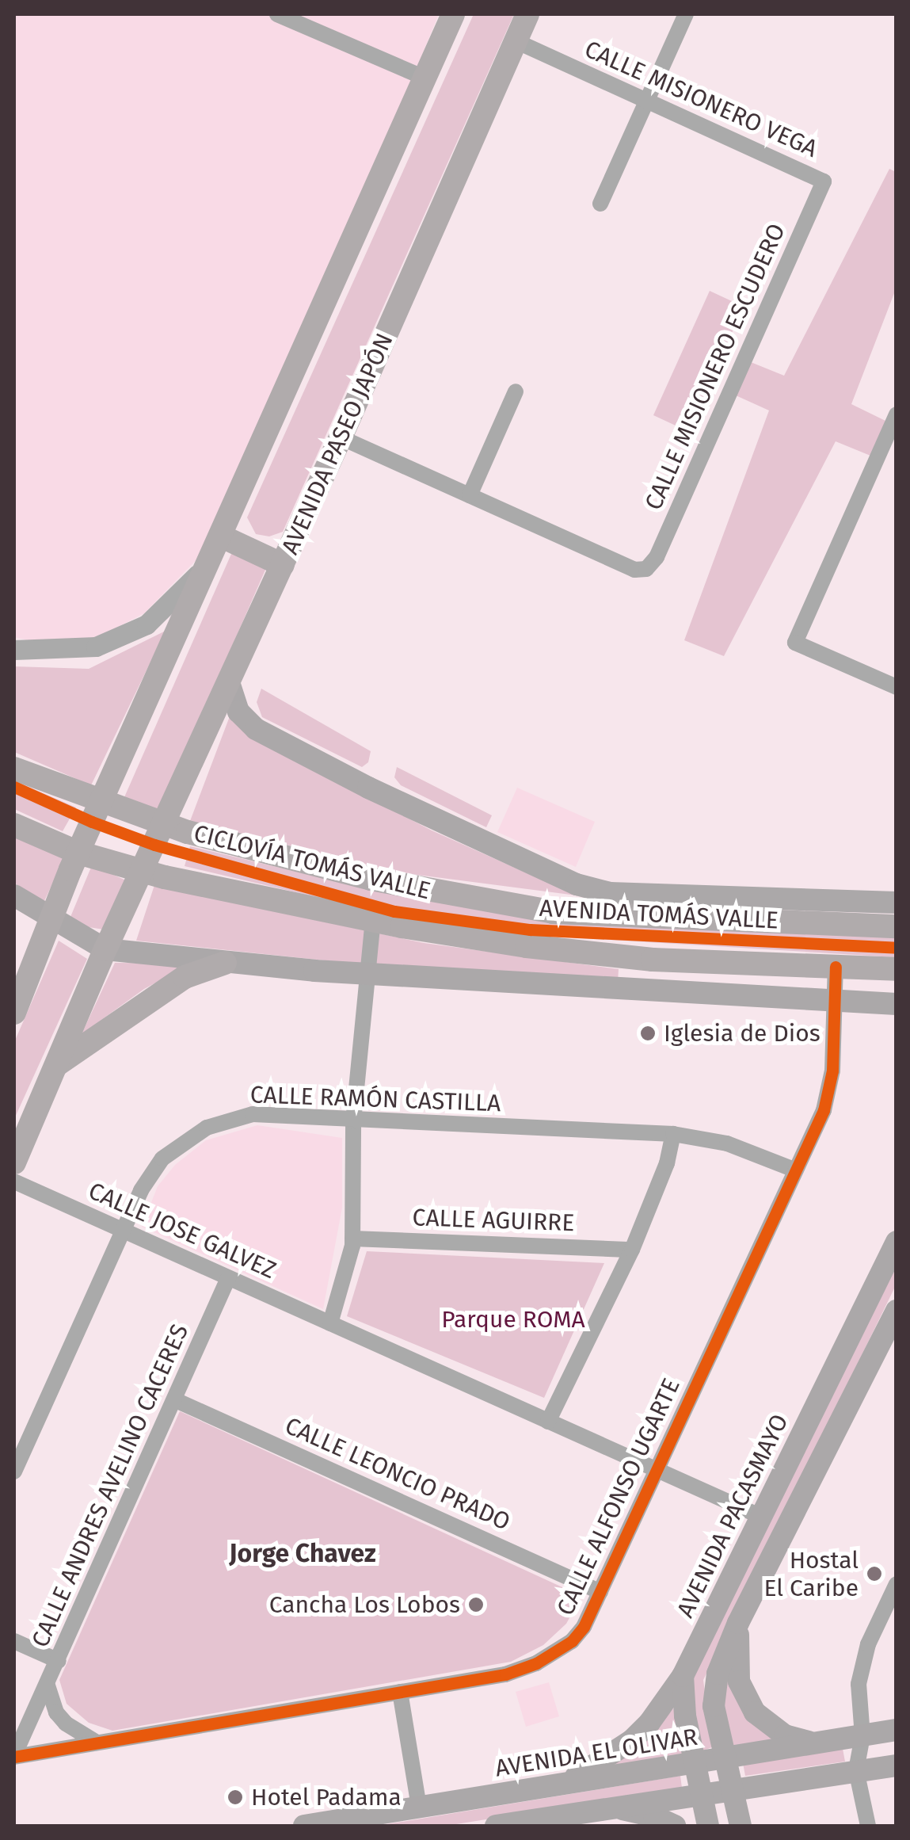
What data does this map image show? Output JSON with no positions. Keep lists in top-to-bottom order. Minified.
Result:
{"streets":{"main road":["AVENIDA PASEO JAPÓN","AVENIDA TOMÁS VALLE","AVENIDA PACASMAYO","AVENIDA EL OLIVAR"],"street":["CALLE MISIONERO VEGA","CALLE MISIONERO ESCUDERO","CALLE RAMÓN CASTILLA","CALLE AGUIRRE","CALLE JOSE GALVEZ","CALLE LEONCIO PRADO","CALLE ANDRES AVELINO CACERES","CALLE ALFONSO UGARTE"],"cycle path":["CICLOVÍA TOMÁS VALLE"]},"crossings":[["CALLE MISIONERO VEGA","CALLE MISIONERO ESCUDERO"],["CALLE MISIONERO VEGA","AVENIDA PASEO JAPÓN"],["AVENIDA PASEO JAPÓN","AVENIDA TOMÁS VALLE"],["AVENIDA TOMÁS VALLE","CALLE ALFONSO UGARTE"],["CALLE RAMÓN CASTILLA","CALLE JOSE GALVEZ"],["CALLE RAMÓN CASTILLA","CALLE ALFONSO UGARTE"],["CALLE JOSE GALVEZ","CALLE ANDRES AVELINO CACERES"],["CALLE JOSE GALVEZ","CALLE ALFONSO UGARTE"],["CALLE JOSE GALVEZ","AVENIDA PACASMAYO"],["CALLE LEONCIO PRADO","CALLE ANDRES AVELINO CACERES"],["CALLE LEONCIO PRADO","CALLE ALFONSO UGARTE"],["CALLE ANDRES AVELINO CACERES","CALLE ALFONSO UGARTE"],["AVENIDA PACASMAYO","AVENIDA EL OLIVAR"]],"districts":["Jorge Chavez"],"parks":["Parque ROMA"],"places":["Iglesia de Dios","Hostal El Caribe","Cancha Los Lobos","Hotel Padama"]}
